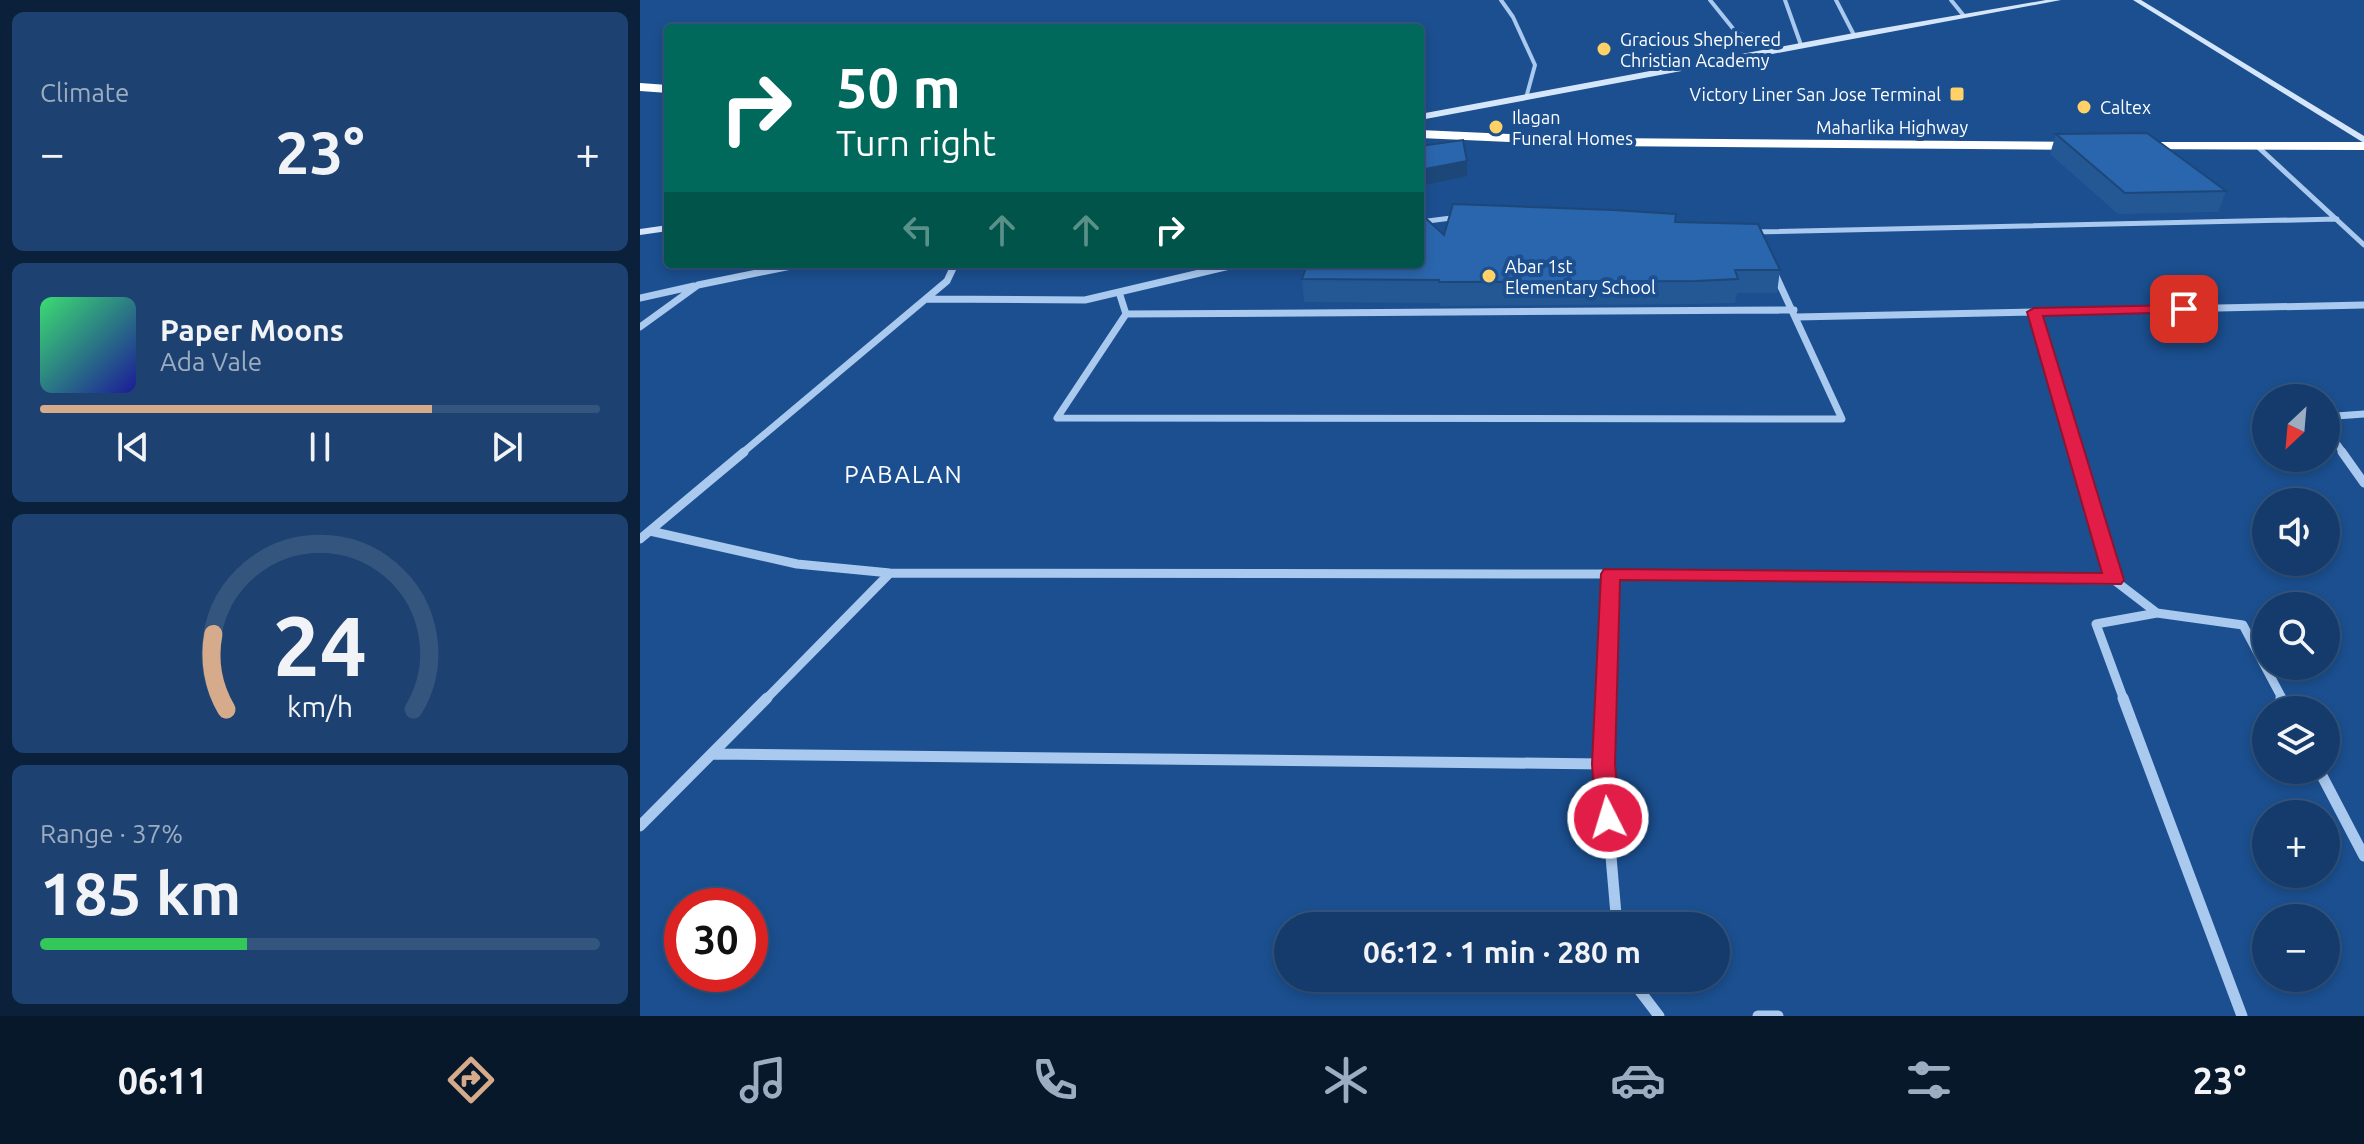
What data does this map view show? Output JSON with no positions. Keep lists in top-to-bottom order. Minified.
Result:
{"streets":{"highway":["Maharlika Highway"]},"districts":["PABALAN"],"places":{"other":["Gracious Shephered Christian Academy","Caltex","Ilagan Funeral Homes","Abar 1st Elementary School"],"transit":["Victory Liner San Jose Terminal"]},"north":"bottom left","page":{"tile":["Climate",["Range · 37%","185 km"]],"turn":["50 m","Turn right"],"heat":["−","23°","+"],"song":["Paper Moons","Ada Vale"],"map_buttons":["+","−"],"limit":"30","trip":"06:12 · 1 min · 280 m","tabs":["06:11","23°"],"gauge":["24","km/h"]}}
